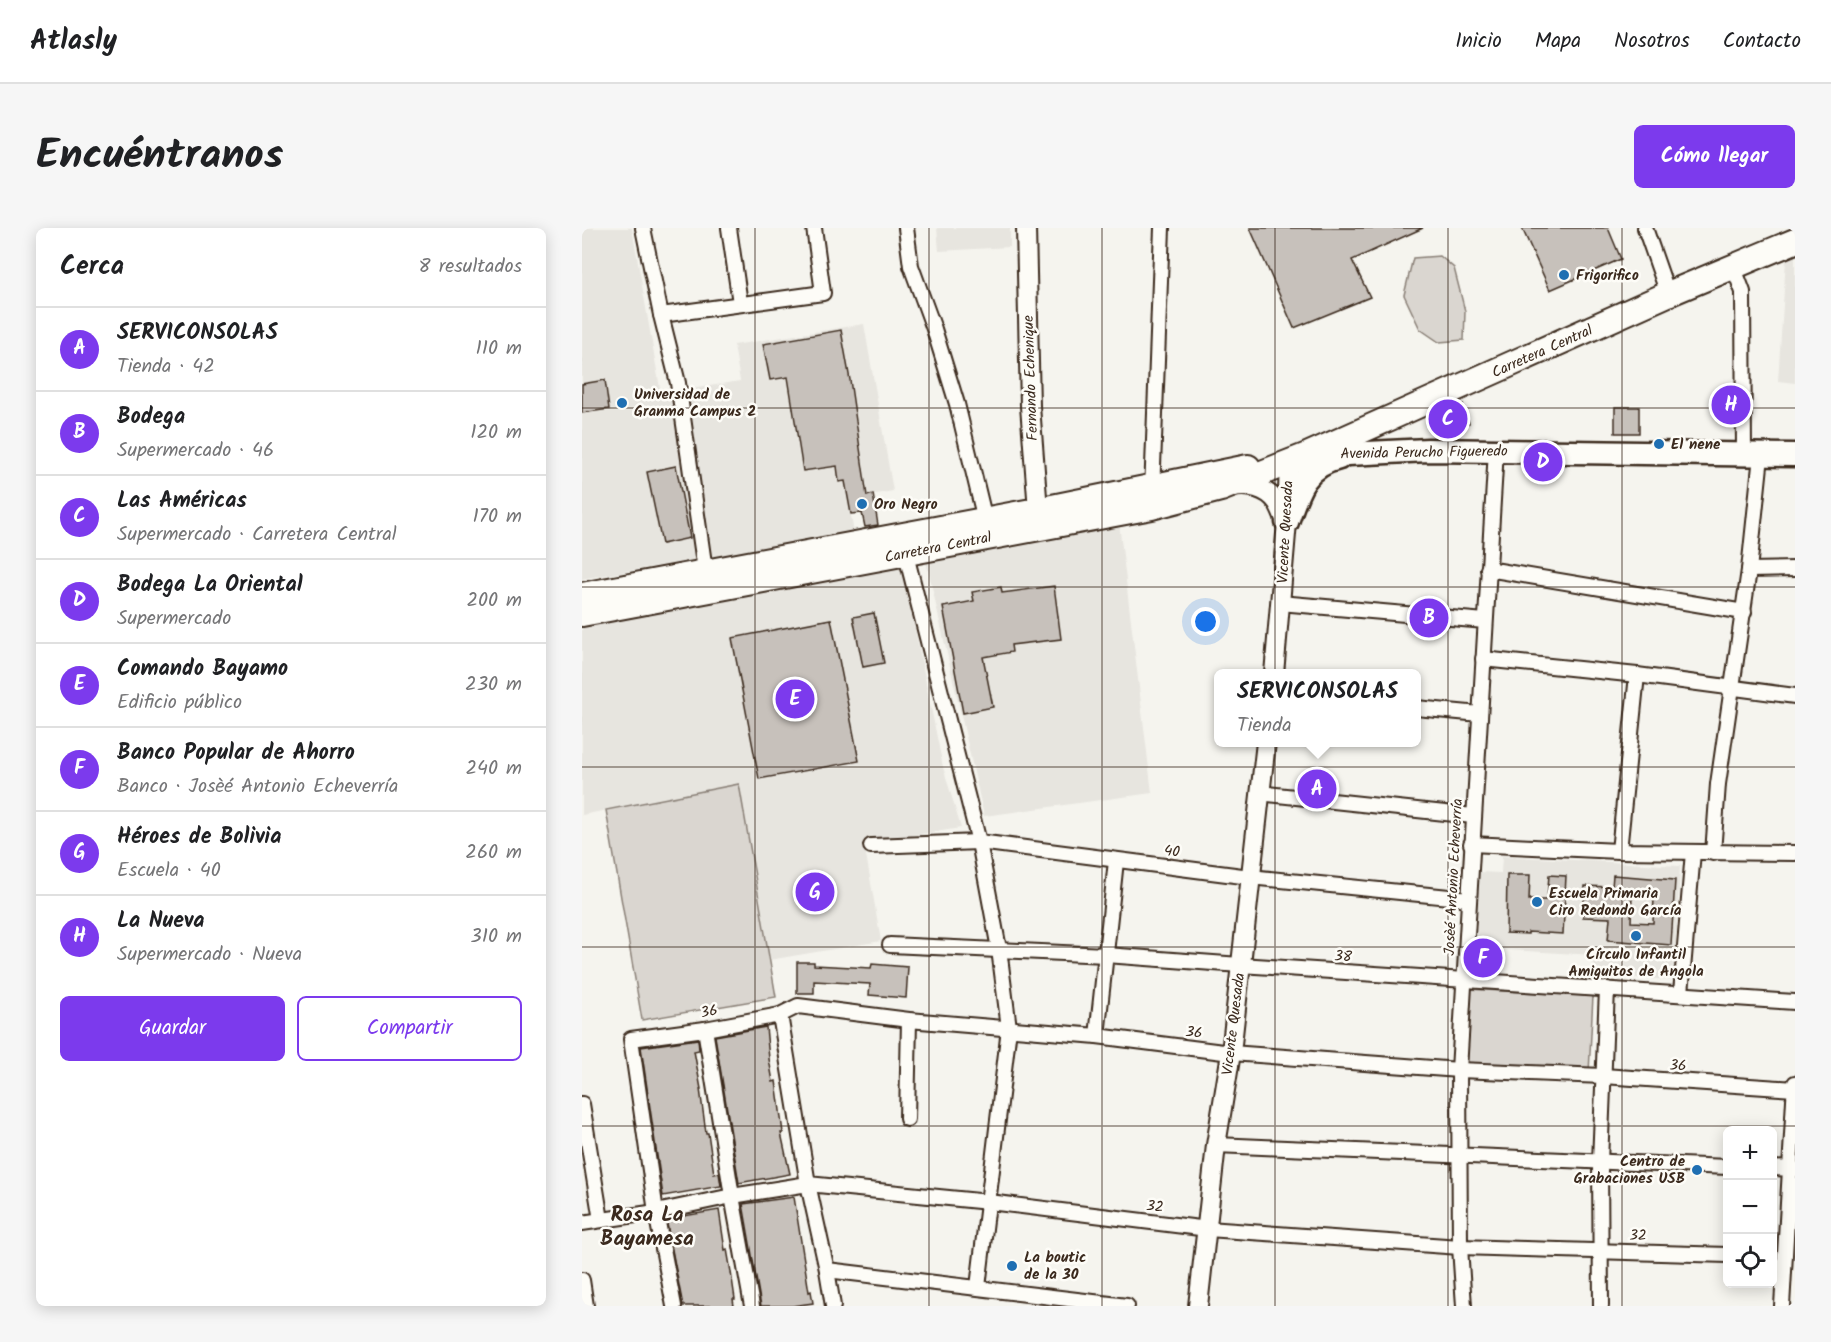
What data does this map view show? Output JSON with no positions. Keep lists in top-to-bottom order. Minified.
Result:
{"streets":{"highway":["Carretera Central"],"main road":["Avenida Perucho Figueredo"],"street":["Fernando Echenique","Vicente Quesada","40","Josèé Antonio Echeverría","38","36","32"]},"crossings":[["Carretera Central","Fernando Echenique"],["Carretera Central","Avenida Perucho Figueredo"],["Carretera Central","Vicente Quesada"],["Avenida Perucho Figueredo","Vicente Quesada"],["Avenida Perucho Figueredo","Josèé Antonio Echeverría"],["Vicente Quesada","40"],["Vicente Quesada","38"],["Vicente Quesada","36"],["Vicente Quesada","32"],["40","Josèé Antonio Echeverría"],["Josèé Antonio Echeverría","38"],["Josèé Antonio Echeverría","36"],["Josèé Antonio Echeverría","32"],["36","32"]],"districts":["Rosa La Bayamesa"],"places":["Frigorifico","Universidad de Granma Campus 2","El nene","Oro Negro","Escuela Primaria Ciro Redondo García","Círculo Infantil Amiguitos de Angola","Centro de Grabaciones USB","La boutic de la 30"],"page":{"header":"Atlasly","nav":["Inicio","Mapa","Nosotros","Contacto"],"title":"Encuéntranos","buttons":["Cómo llegar",["Guardar","Compartir"]],"heading":["Cerca","8 resultados"],"list":[{"mark":"A","name":"SERVICONSOLAS","note":"Tienda · 42","value":"110 m"},{"mark":"B","name":"Bodega","note":"Supermercado · 46","value":"120 m"},{"mark":"C","name":"Las Américas","note":"Supermercado · Carretera Central","value":"170 m"},{"mark":"D","name":"Bodega La Oriental","note":"Supermercado","value":"200 m"},{"mark":"E","name":"Comando Bayamo","note":"Edificio público","value":"230 m"},{"mark":"F","name":"Banco Popular de Ahorro","note":"Banco · Josèé Antonio Echeverría","value":"240 m"},{"mark":"G","name":"Héroes de Bolivia","note":"Escuela · 40","value":"260 m"},{"mark":"H","name":"La Nueva","note":"Supermercado · Nueva","value":"310 m"}],"pins":["H","C","D","B","E","A","G","F"],"popup":["SERVICONSOLAS","Tienda"],"map_buttons":["+","−"]}}
